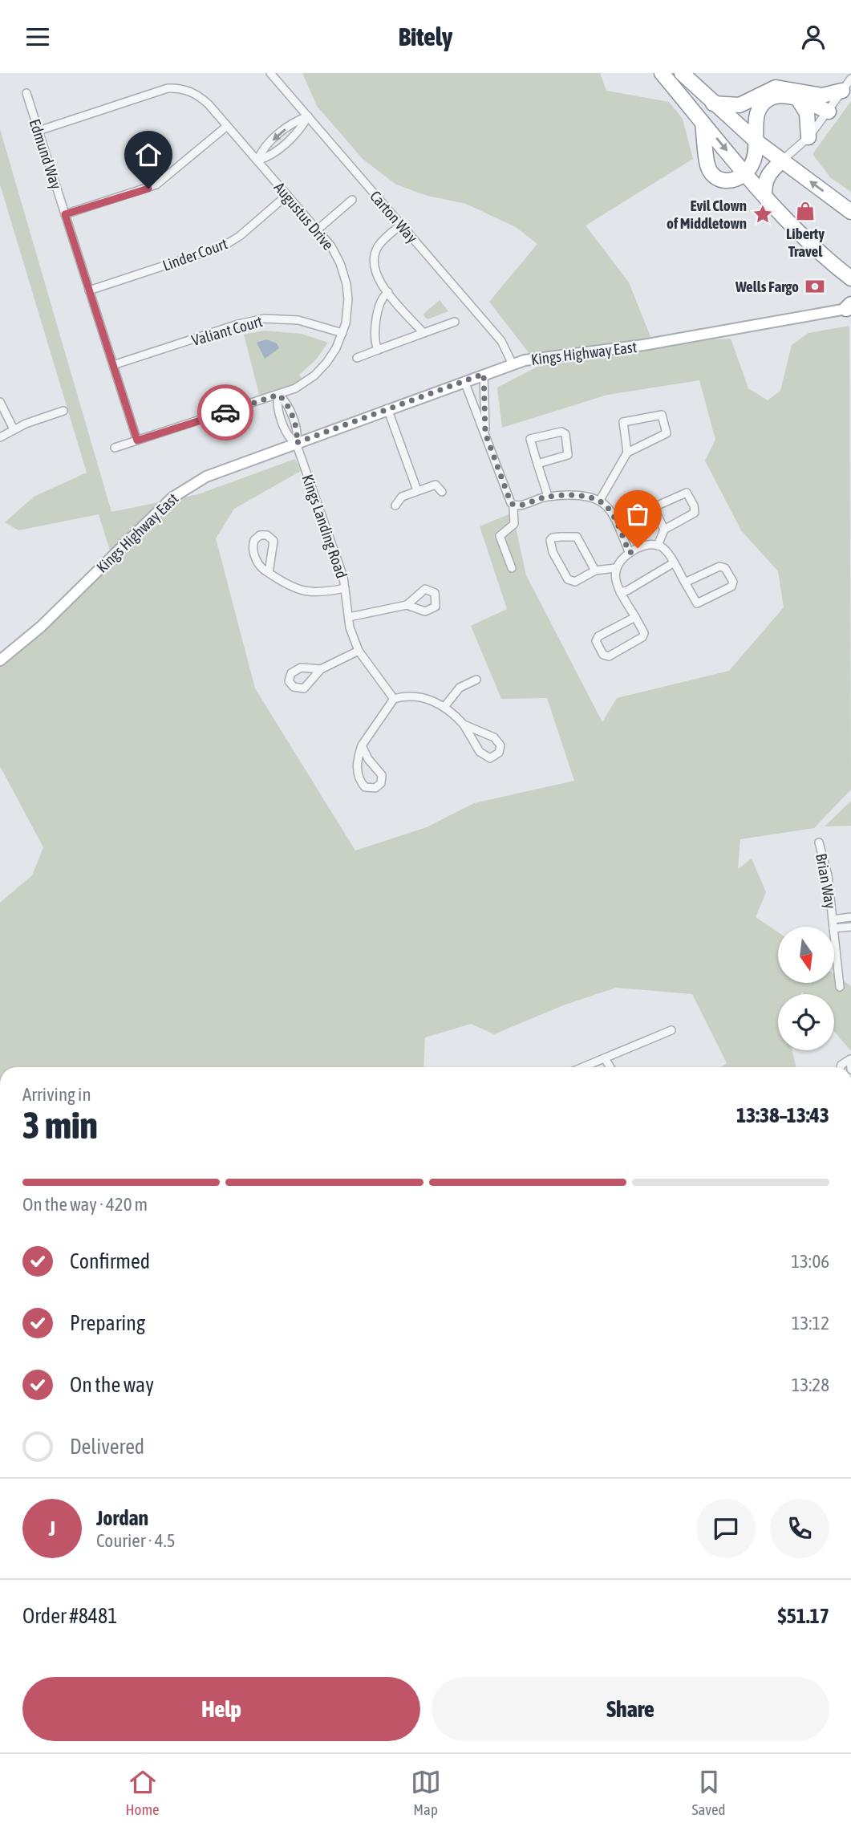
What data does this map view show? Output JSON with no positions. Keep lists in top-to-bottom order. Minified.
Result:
{"streets":{"street":["Edmund Way","Augustus Drive","Carton Way","Linder Court","Valiant Court","Kings Highway East","Kings Landing Road","Brian Way"]},"crossings":[["Edmund Way","Augustus Drive"],["Edmund Way","Linder Court"],["Edmund Way","Valiant Court"],["Augustus Drive","Linder Court"],["Augustus Drive","Valiant Court"],["Augustus Drive","Kings Landing Road"],["Carton Way","Kings Highway East"],["Kings Highway East","Kings Landing Road"]],"places":{"shop":["Liberty Travel"],"place":["Evil Clown of Middletown"],"bank":["Wells Fargo"]},"north":"bottom","page":{"header":"Bitely","heading":["3 min","Arriving in","13:38–13:43"],"panel":["Jordan","Courier · 4.5","Order #8481","$51.17"],"bar":"On the way · 420 m","list":[["Confirmed","13:06"],["Preparing","13:12"],["On the way","13:28"],"Delivered"],"round":"J","buttons":["Help","Share"],"tabs":["Home","Map","Saved"]}}
